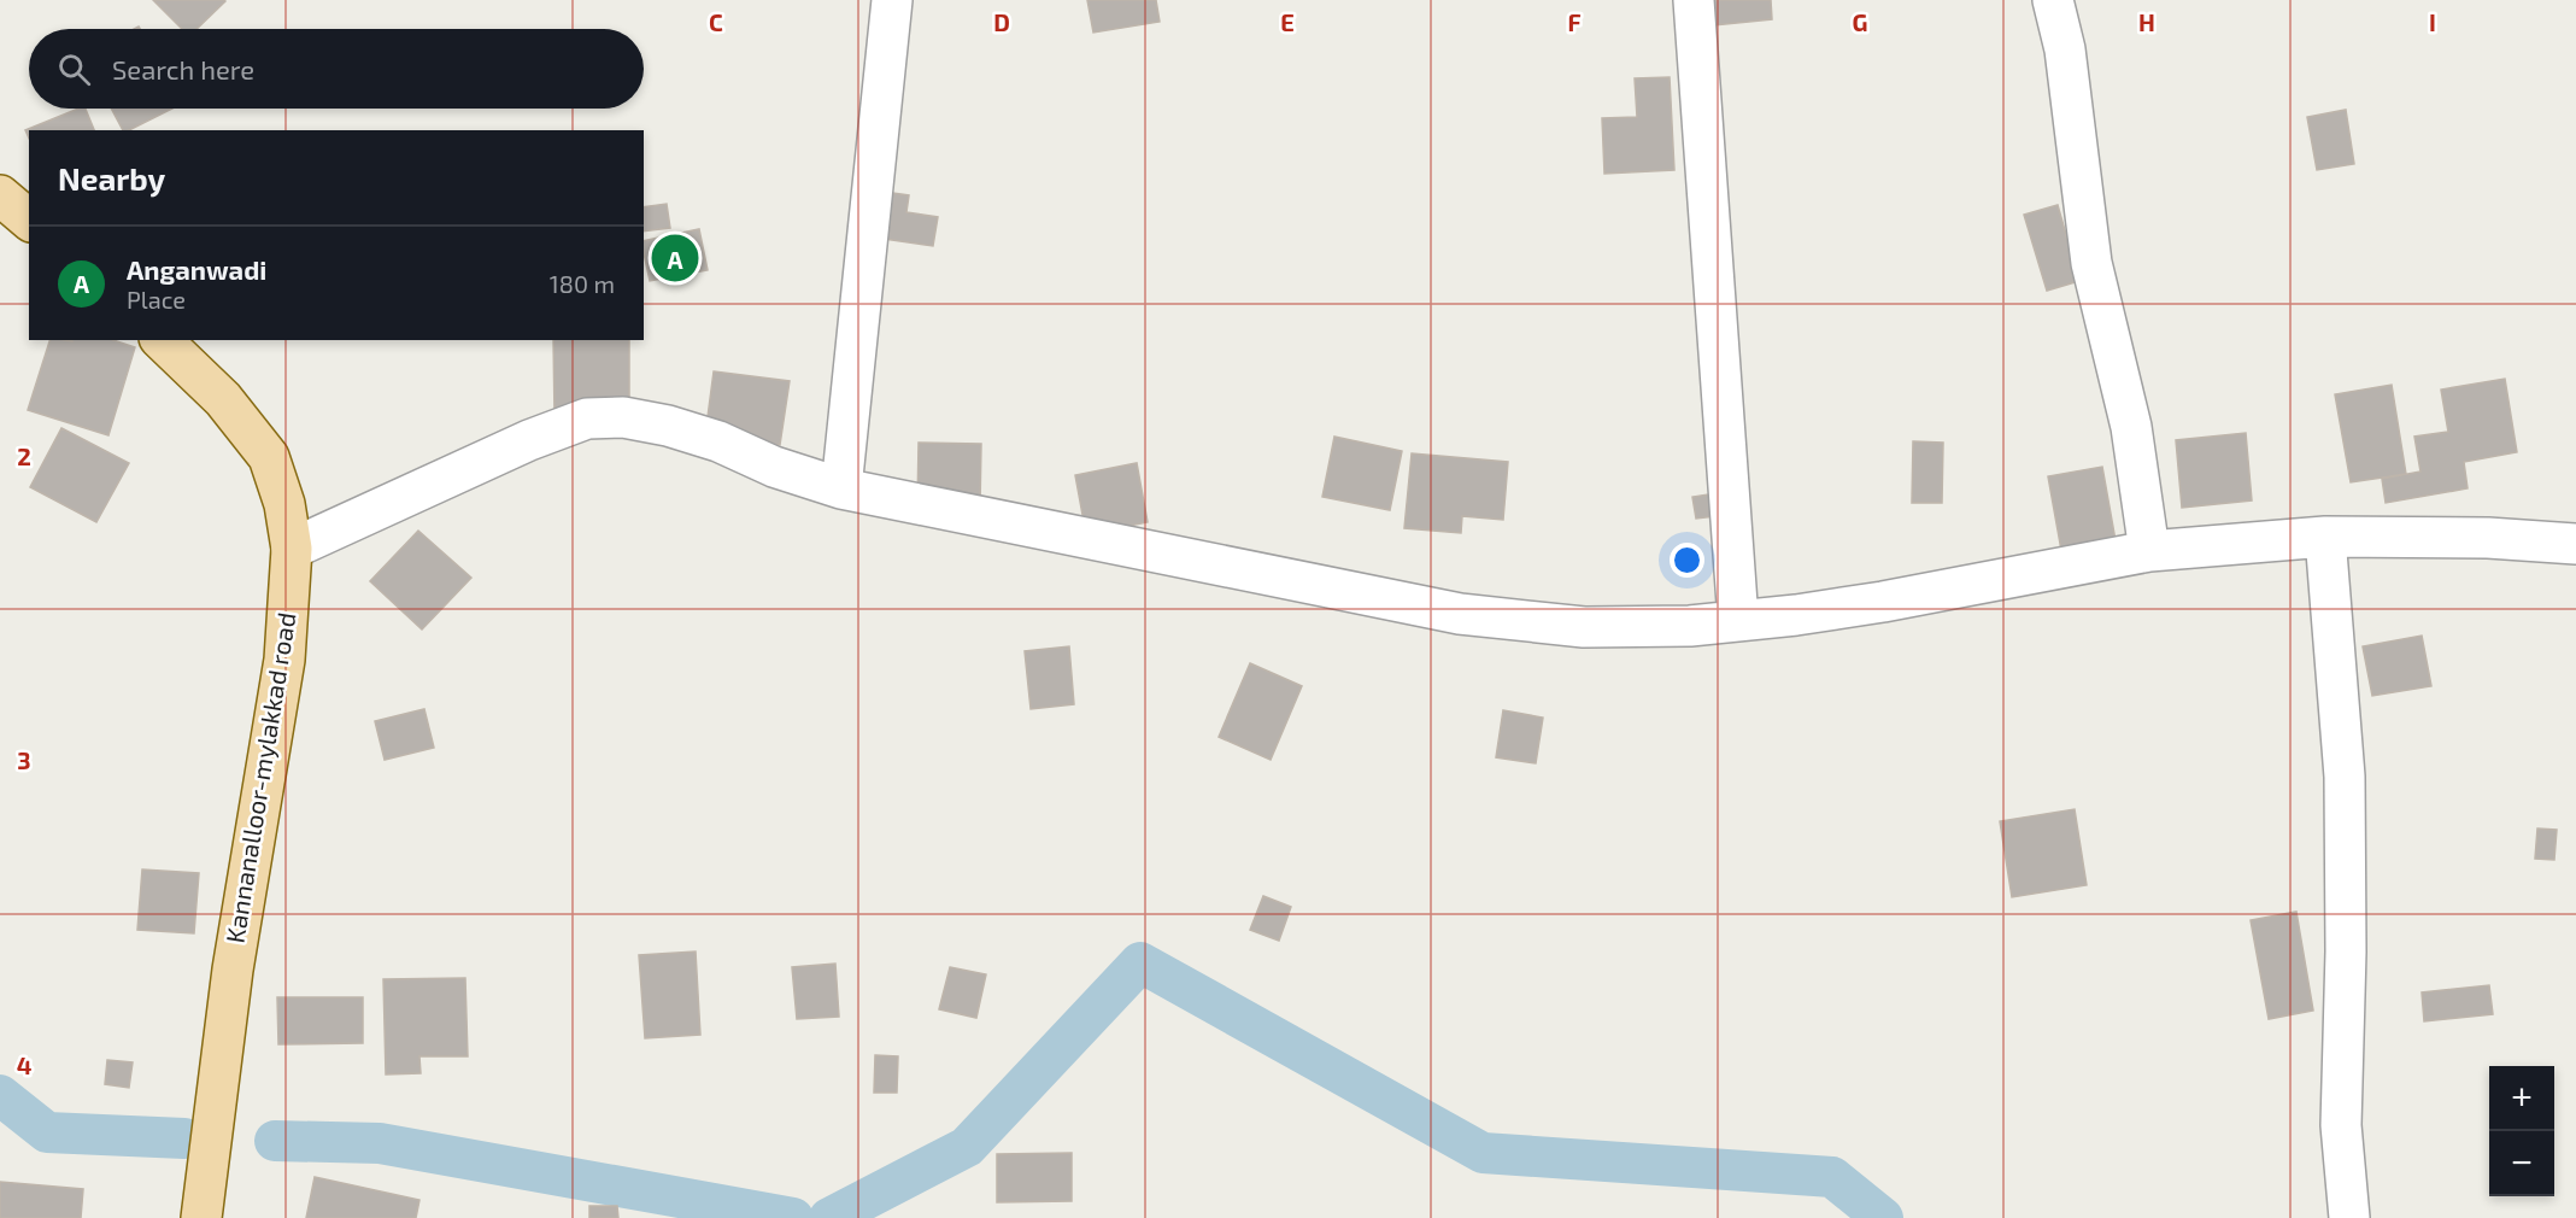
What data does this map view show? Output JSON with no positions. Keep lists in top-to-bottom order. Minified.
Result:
{"streets":{"main road":["Kannanalloor-mylakkad road"]},"page":{"search":"Search here","heading":"Nearby","list":[{"mark":"A","name":"Anganwadi","note":"Place","value":"180 m"}],"pins":"A","map_buttons":["+","−"]},"grid":{"columns":["C","D","E","F","G","H","I"],"rows":["2","3","4"]}}
